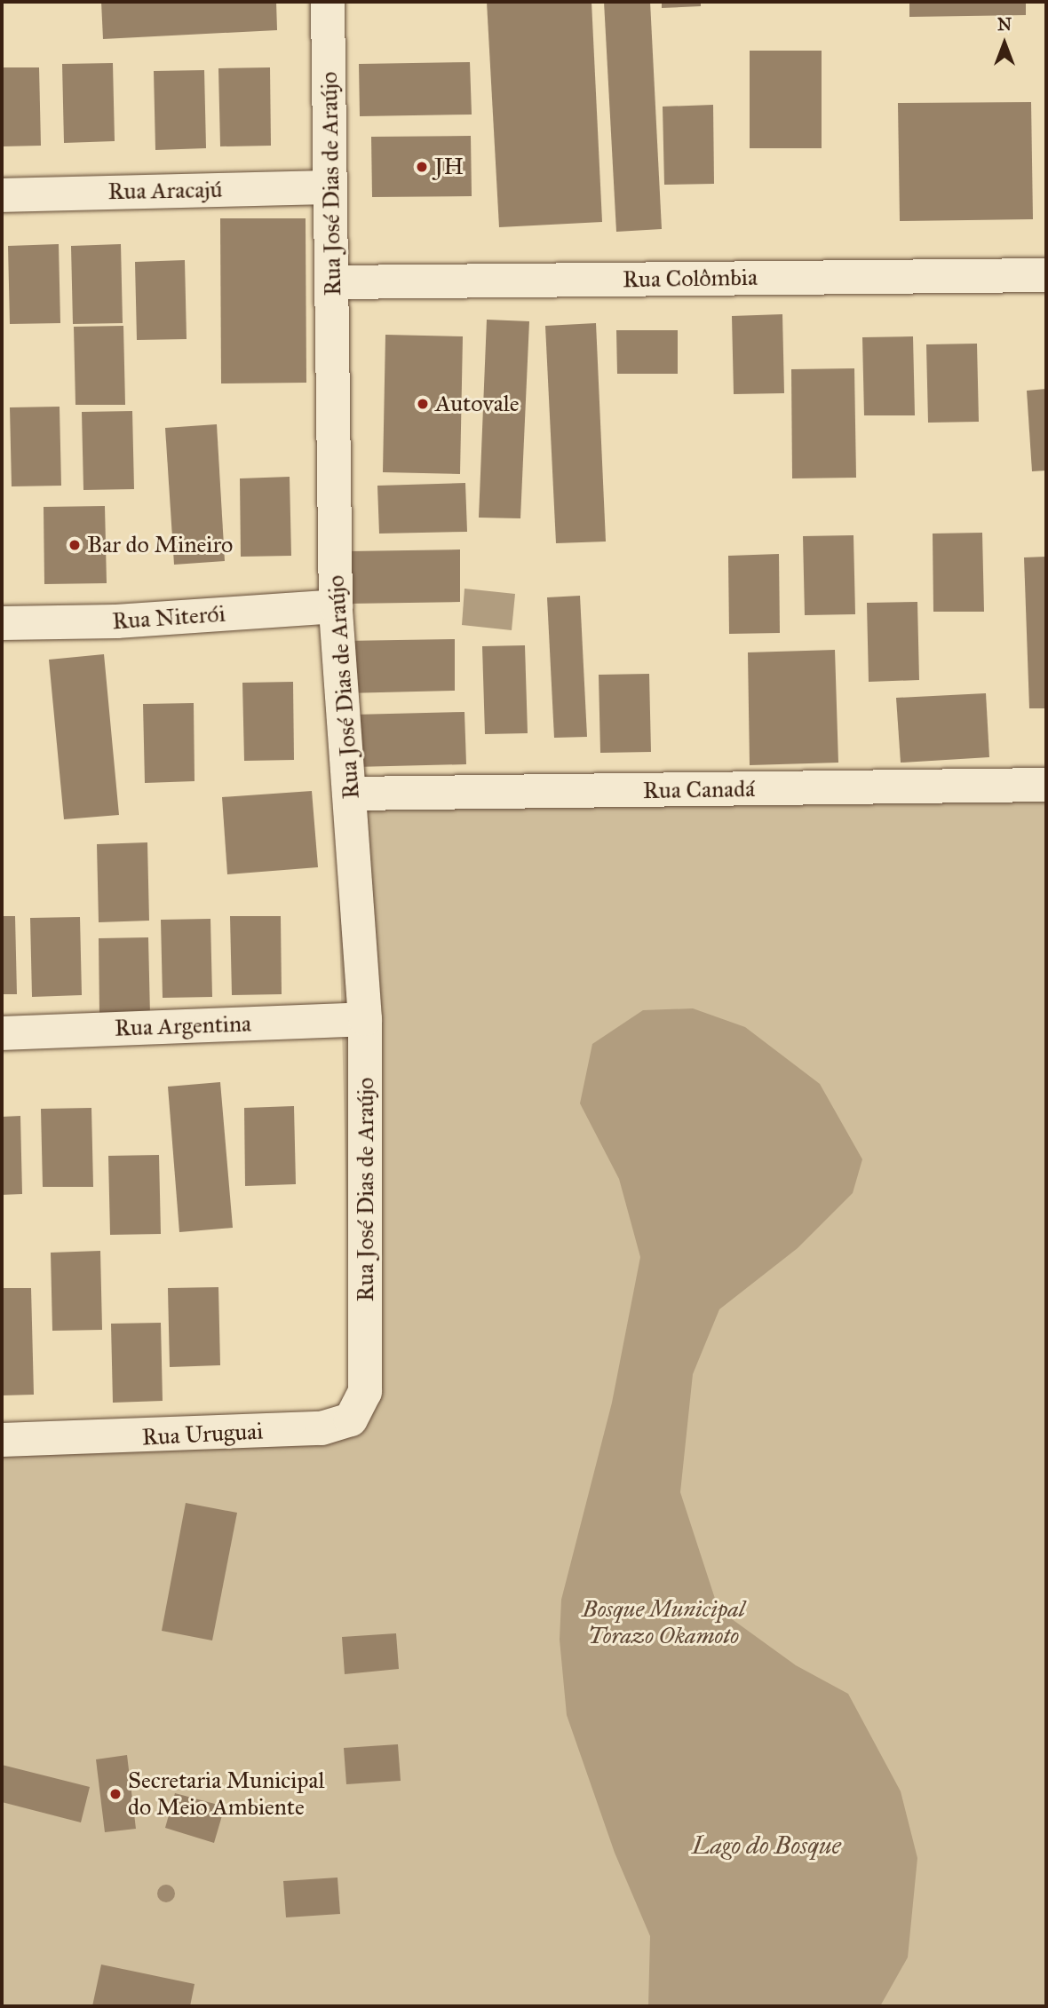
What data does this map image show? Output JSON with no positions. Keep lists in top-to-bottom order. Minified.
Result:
{"streets":{"street":["Rua José Dias de Araújo","Rua Aracajú","Rua Colômbia","Rua Niterói","Rua Canadá","Rua Argentina","Rua Uruguai"]},"crossings":[["Rua José Dias de Araújo","Rua Aracajú"],["Rua José Dias de Araújo","Rua Colômbia"],["Rua José Dias de Araújo","Rua Niterói"],["Rua José Dias de Araújo","Rua Canadá"],["Rua José Dias de Araújo","Rua Argentina"],["Rua José Dias de Araújo","Rua Uruguai"]],"water":["Lago do Bosque"],"parks":["Bosque Municipal Torazo Okamoto"],"places":["JH","Autovale","Bar do Mineiro","Secretaria Municipal do Meio Ambiente"],"north":"top"}
